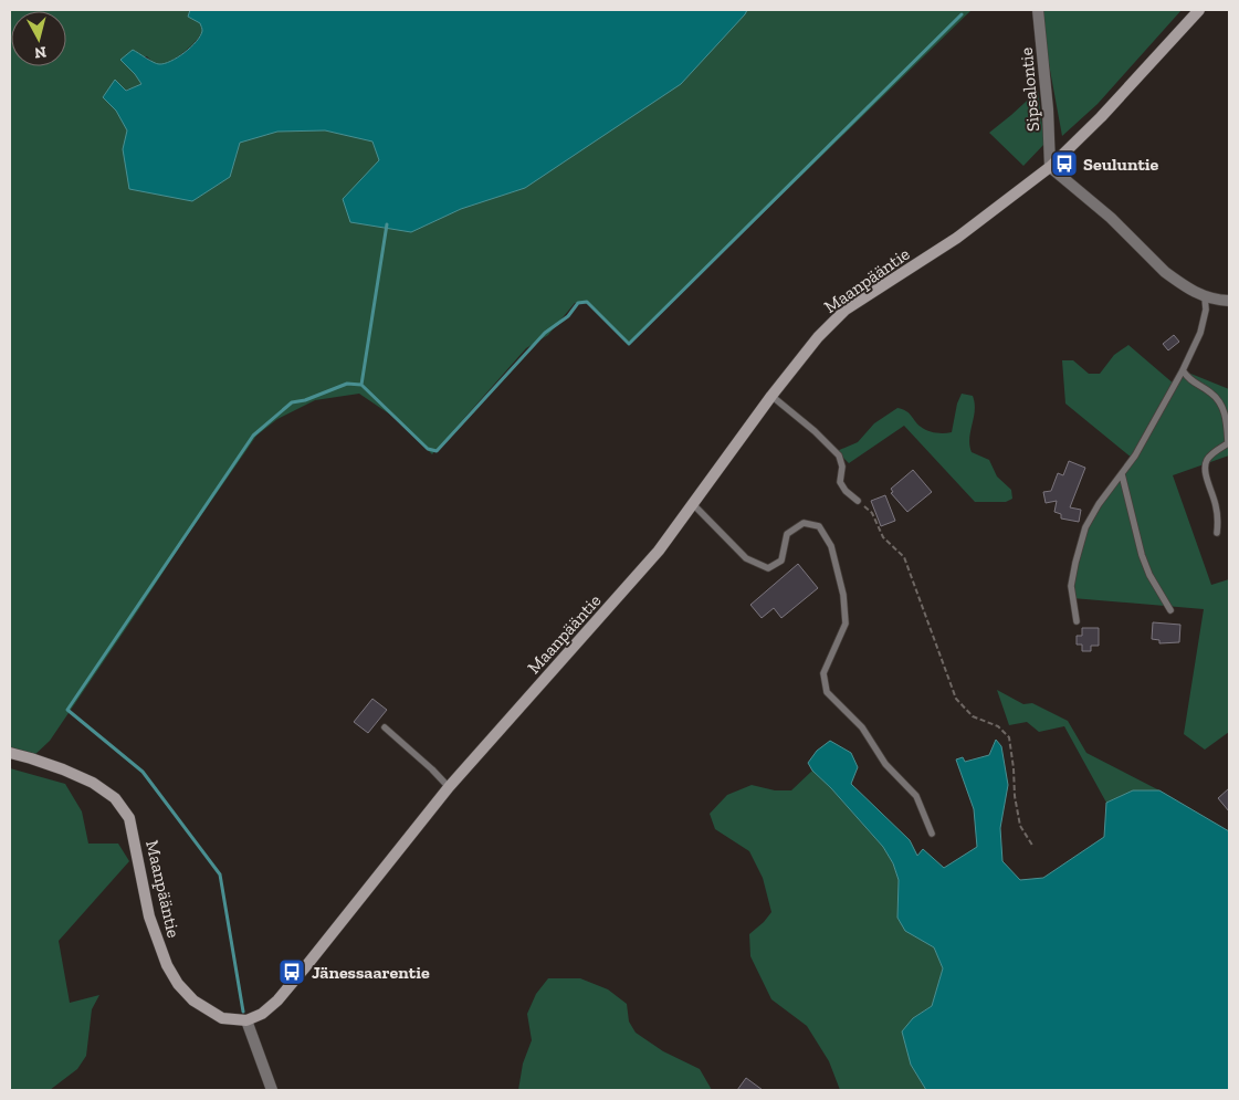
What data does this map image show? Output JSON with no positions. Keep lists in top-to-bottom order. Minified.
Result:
{"streets":{"street":["Sipsalontie","Maanpääntie"]},"crossings":[["Sipsalontie","Maanpääntie"]],"places":{"bus stop":["Seuluntie","Jänessaarentie"]},"north":"bottom"}
